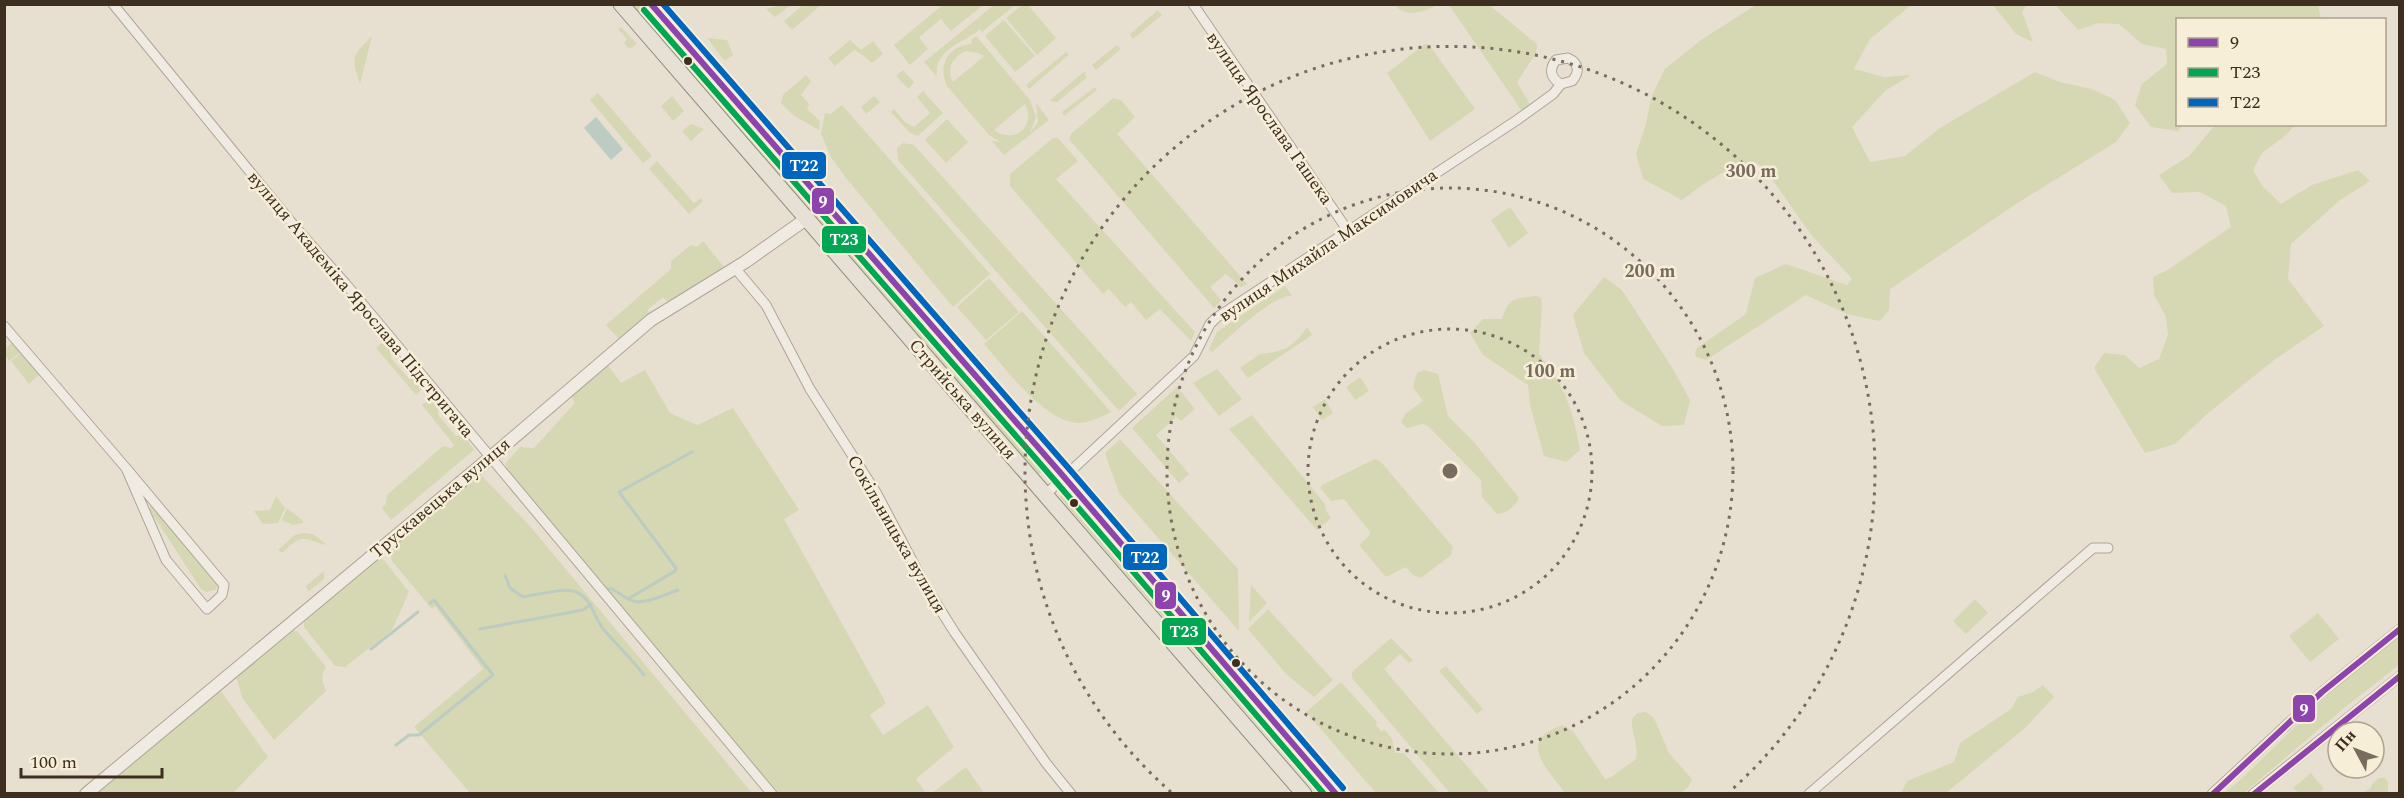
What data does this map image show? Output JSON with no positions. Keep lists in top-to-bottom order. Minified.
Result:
{"streets":{"main road":["Стрийська вулиця"],"street":["вулиця Ярослава Гашека","вулиця Михайла Максимовича","вулиця Академіка Ярослава Підстригача","Трускавецька вулиця","Сокільницька вулиця"]},"crossings":[["вулиця Ярослава Гашека","вулиця Михайла Максимовича"],["вулиця Михайла Максимовича","Стрийська вулиця"],["вулиця Академіка Ярослава Підстригача","Трускавецька вулиця"],["Стрийська вулиця","Трускавецька вулиця"],["Трускавецька вулиця","Сокільницька вулиця"]],"lines":["transit line 9","transit line Т22","transit line Т23"],"legend":["9","Т23","Т22"],"scale_bar":"100 m","north":"top left","rings":["300 m","200 m","100 m"]}
